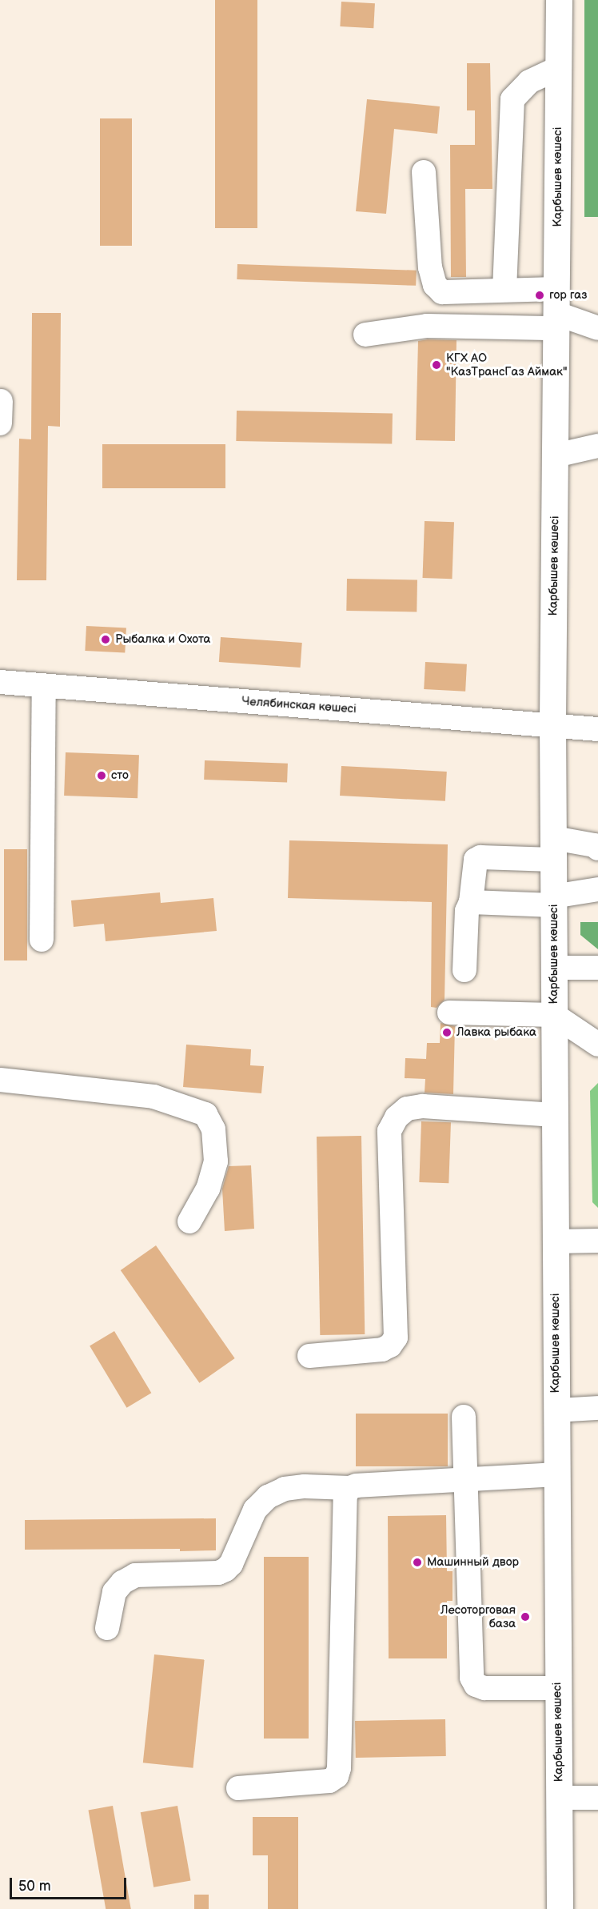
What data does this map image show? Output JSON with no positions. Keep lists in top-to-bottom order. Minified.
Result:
{"streets":{"main road":["Карбышев көшесі"],"street":["Челябинская көшесі"]},"crossings":[["Карбышев көшесі","Челябинская көшесі"]],"places":["гор газ","КГХ АО \"КазТрансГаз Аймак\"","Рыбалка и Охота","сто","Лавка рыбака","Машинный двор","Лесоторговая база"],"scale_bar":"50 m"}
